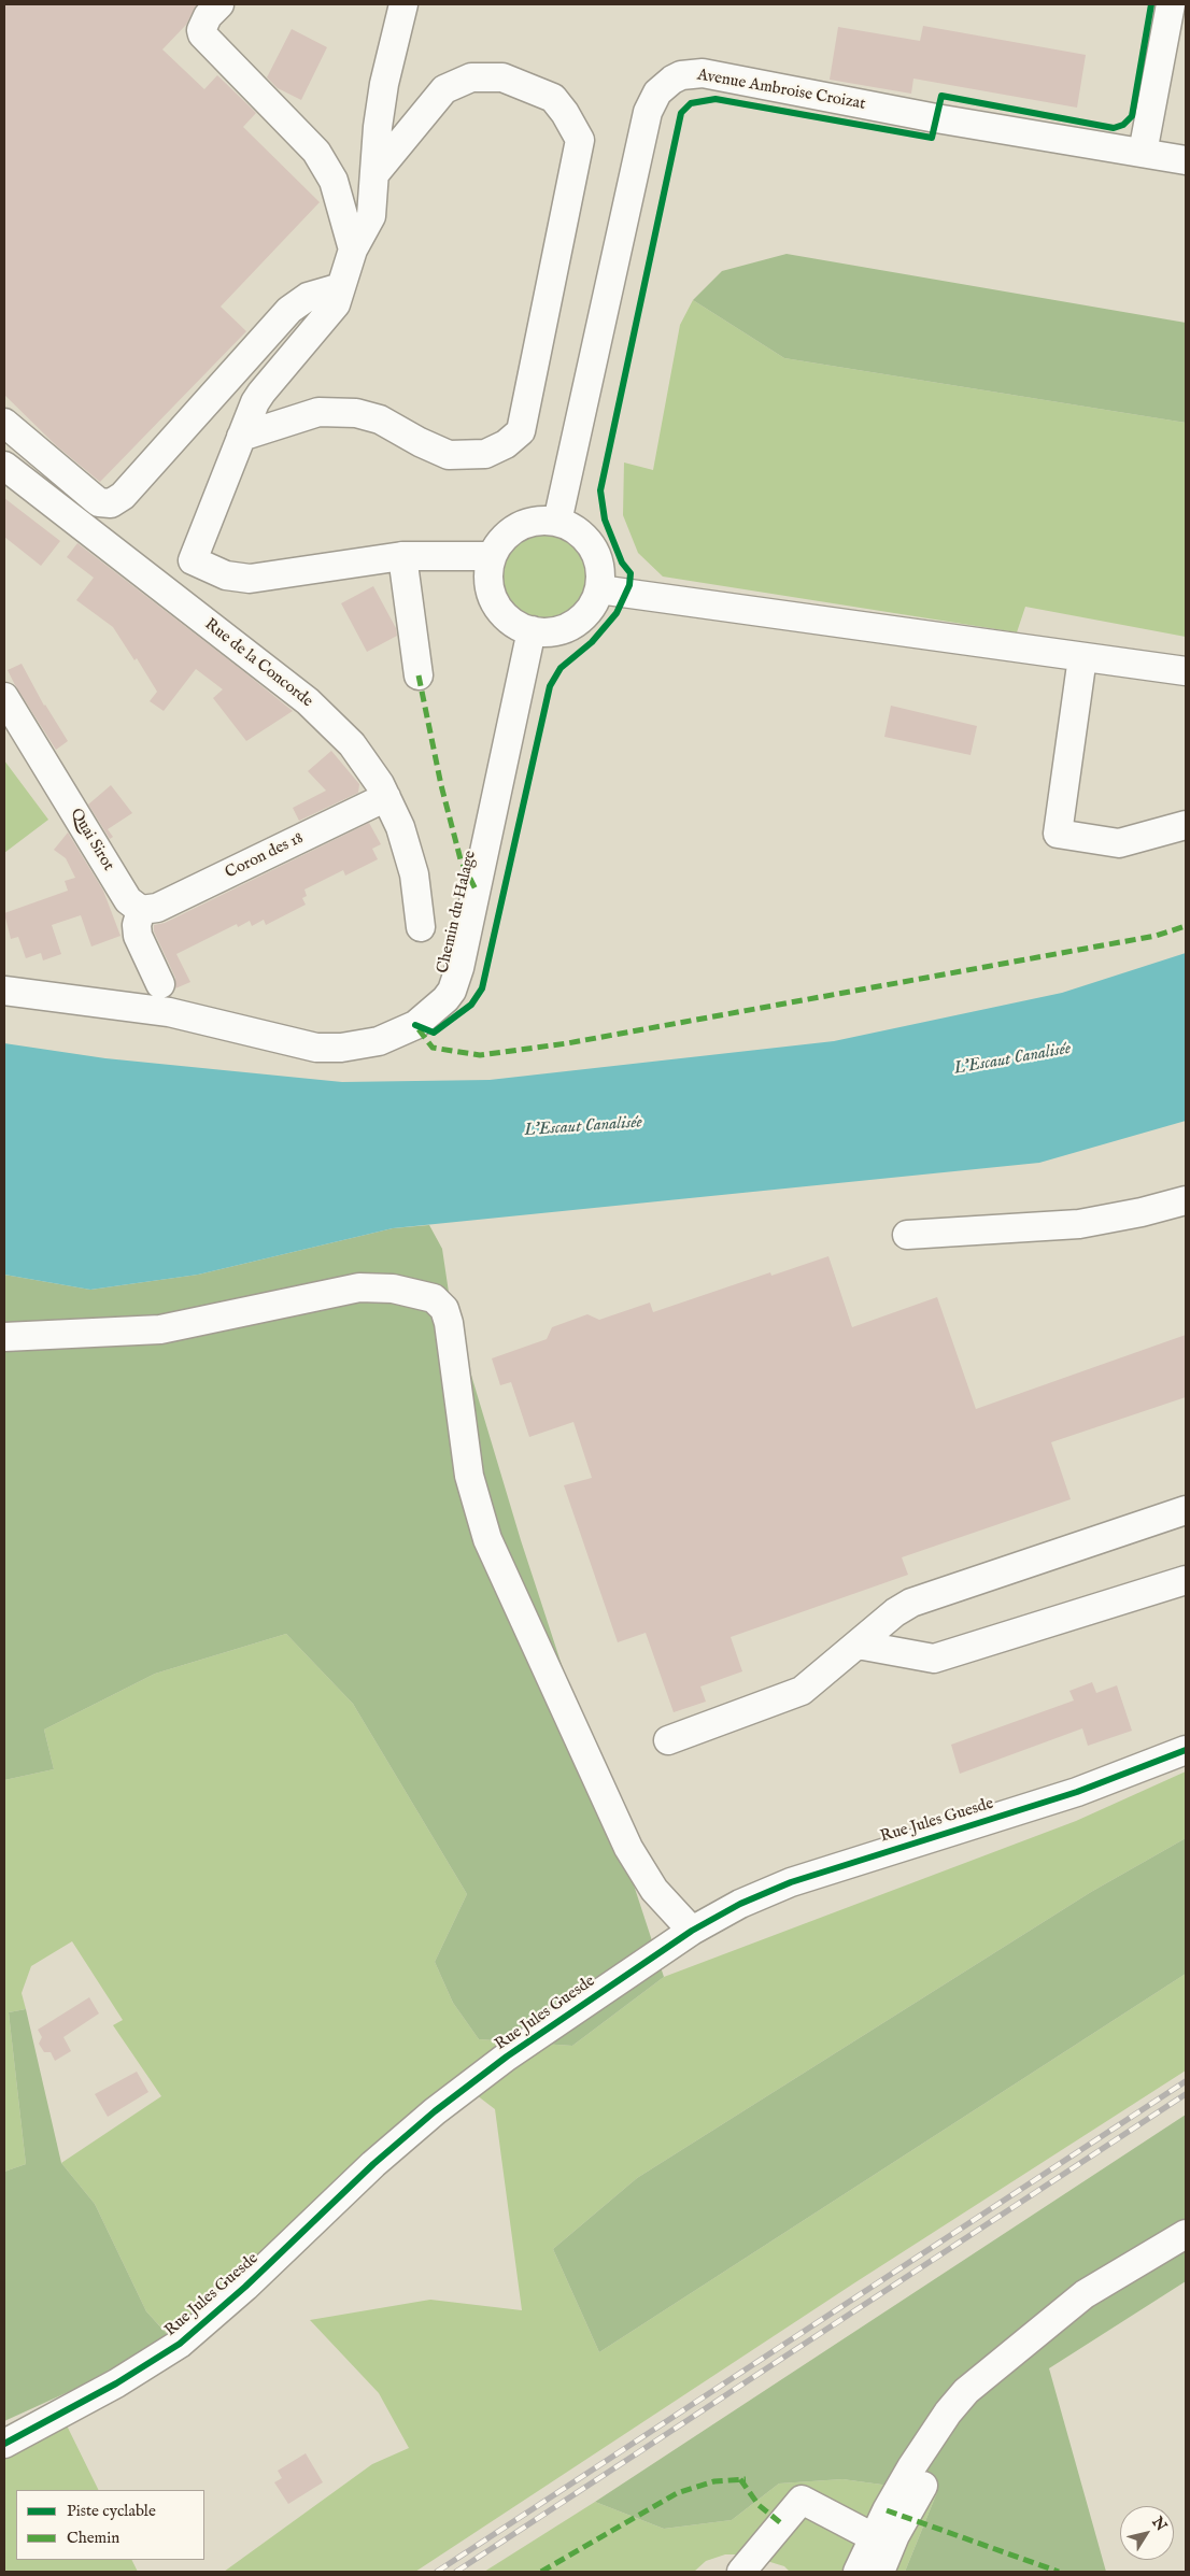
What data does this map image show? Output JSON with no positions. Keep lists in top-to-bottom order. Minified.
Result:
{"streets":{"street":["Avenue Ambroise Croizat","Rue de la Concorde","Quai Sirot","Coron des 18","Chemin du Halage","Rue Jules Guesde"]},"crossings":[["Avenue Ambroise Croizat","Chemin du Halage"],["Rue de la Concorde","Coron des 18"],["Quai Sirot","Coron des 18"]],"water":["L'Escaut Canalisée"],"legend":["Piste cyclable","Chemin"],"north":"top right"}
